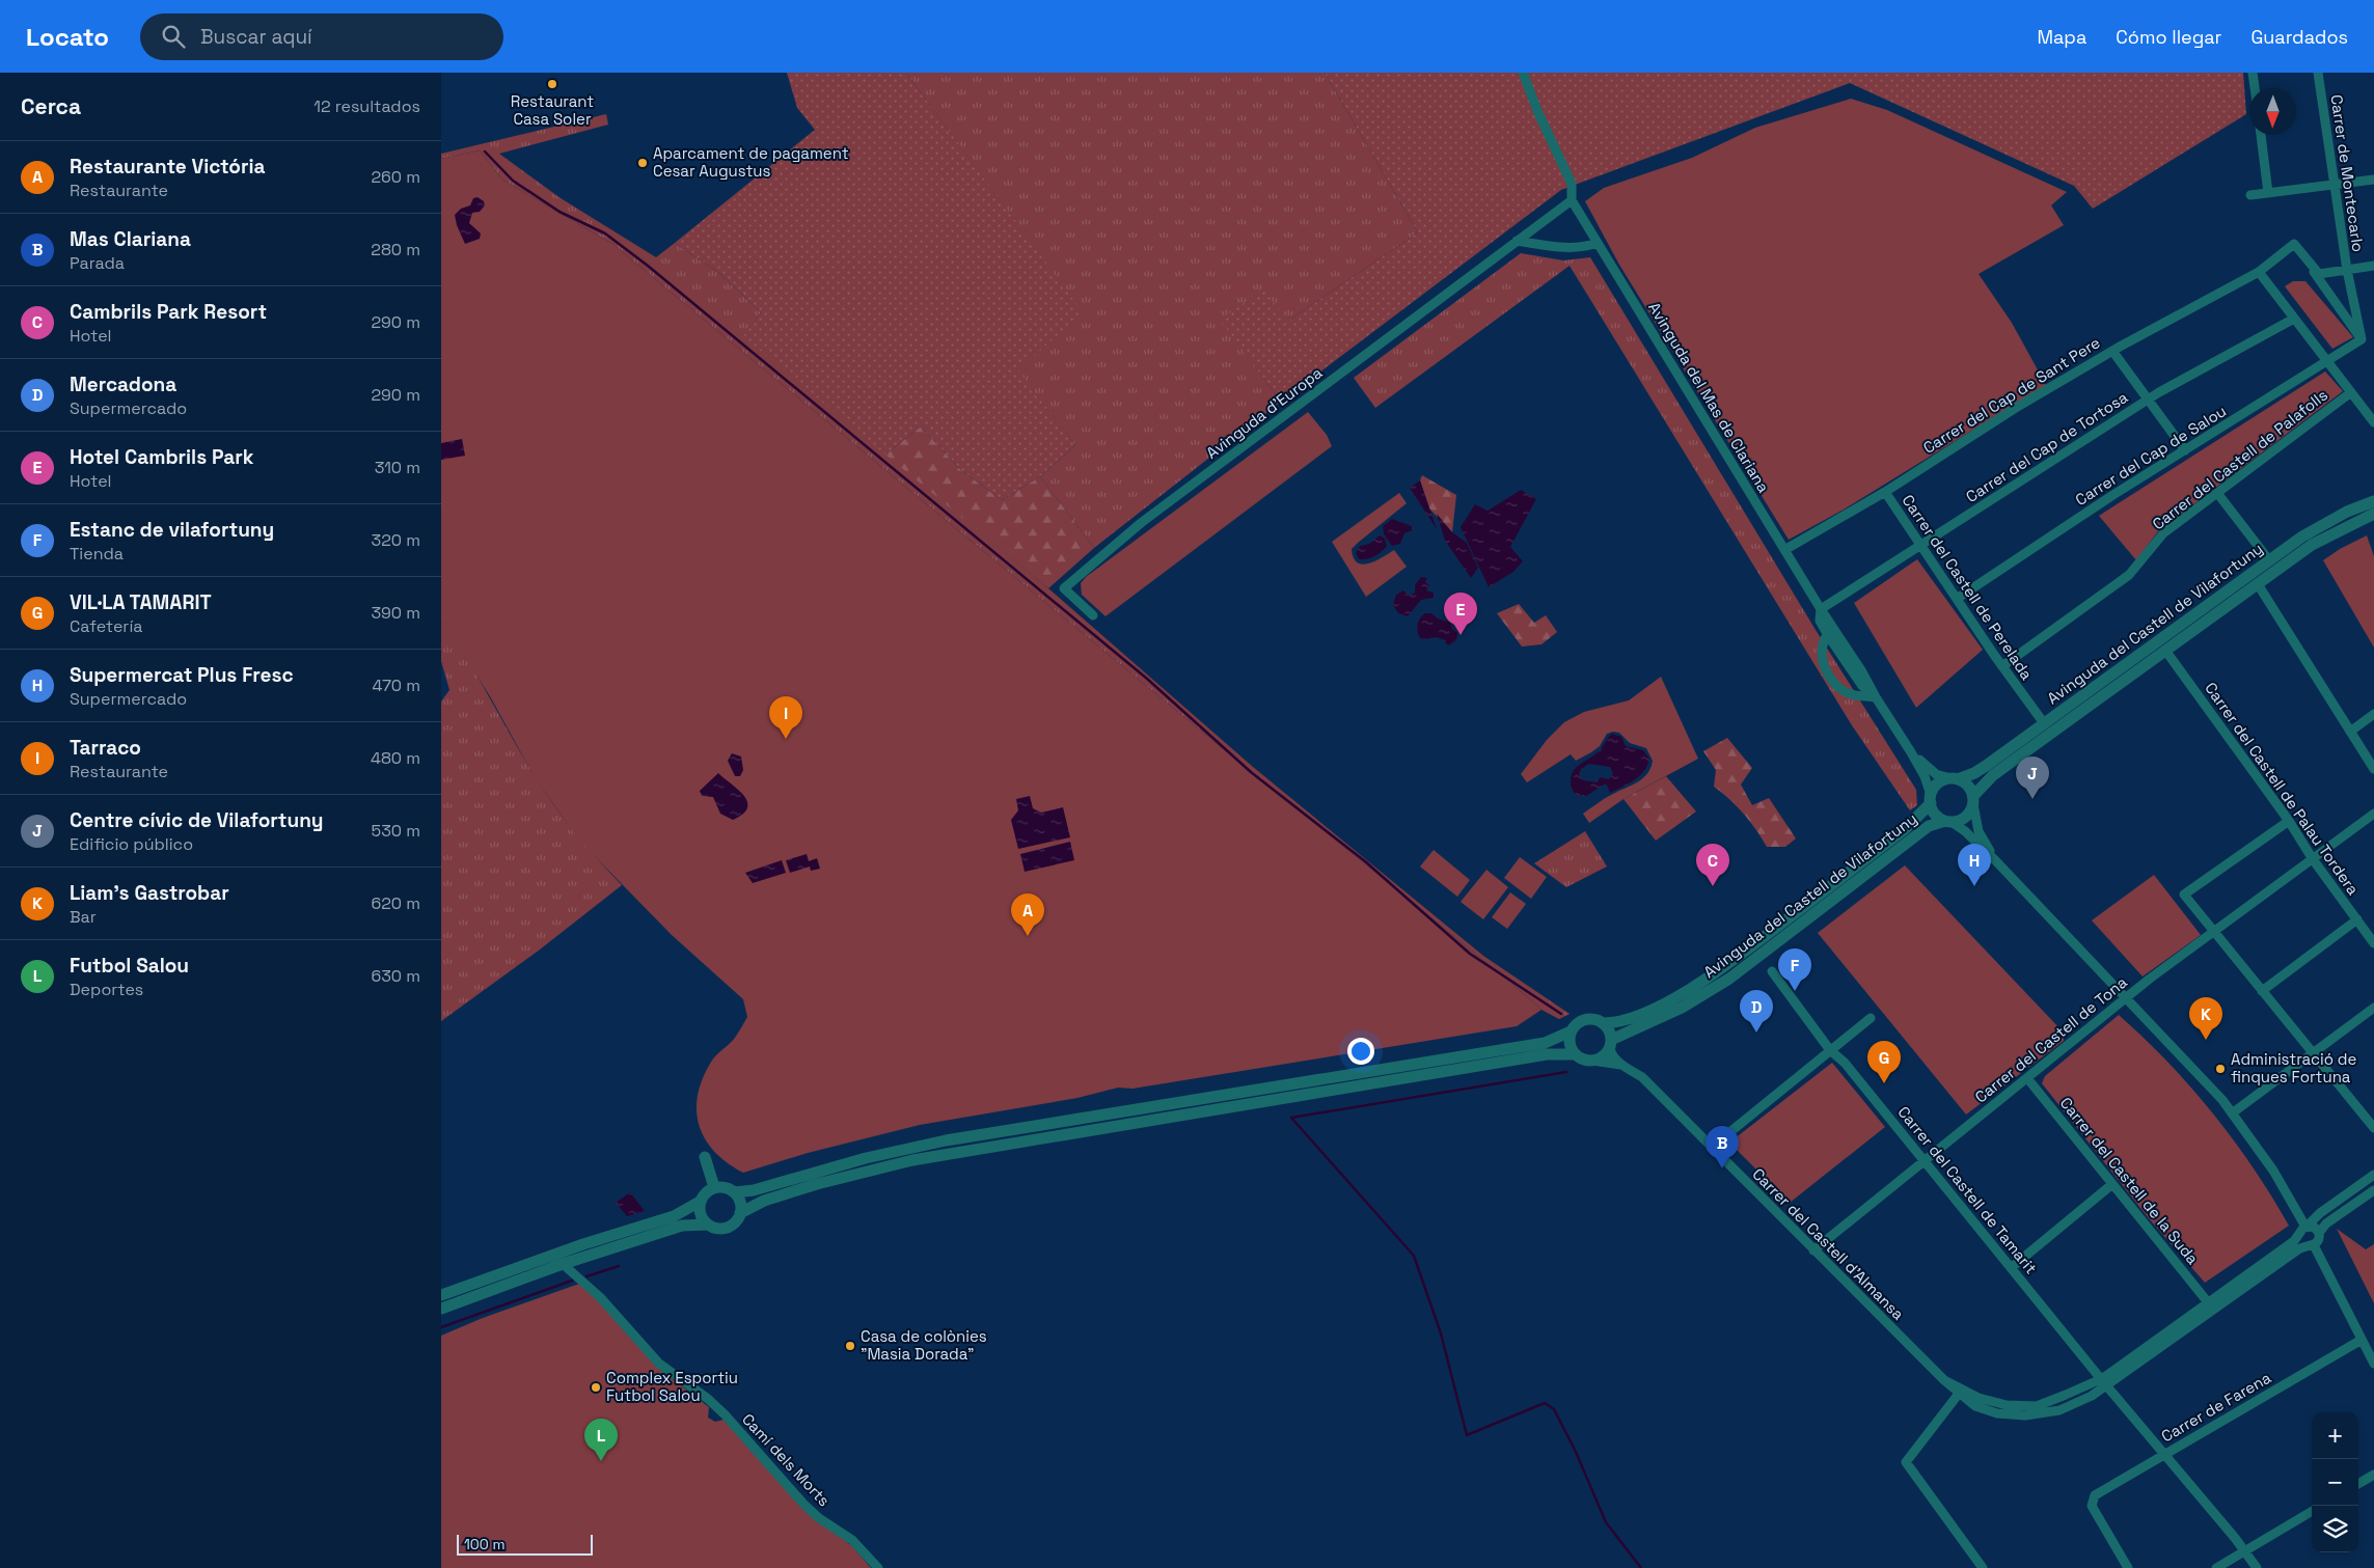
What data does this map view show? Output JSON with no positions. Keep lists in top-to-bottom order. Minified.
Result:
{"streets":{"street":["Carrer de Montecarlo","Carrer del Cap de Sant Pere","Avinguda del Mas de Clariana","Avinguda d'Europa","Carrer del Cap de Tortosa","Carrer del Cap de Salou","Carrer del Castell de Palafolls","Carrer del Castell de Perelada","Avinguda del Castell de Vilafortuny","Carrer del Castell de Palau Tordera","Carrer del Castell de Tona","Carrer del Castell de la Suda","Carrer del Castell de Tamarit","Carrer del Castell d'Almansa","Carrer de Farena","Camí dels Morts"]},"crossings":[["Carrer de Montecarlo","Carrer del Cap de Salou"],["Carrer del Cap de Sant Pere","Avinguda del Mas de Clariana"],["Carrer del Cap de Sant Pere","Carrer del Castell de Perelada"],["Avinguda del Mas de Clariana","Avinguda d'Europa"],["Avinguda del Mas de Clariana","Carrer del Cap de Tortosa"],["Avinguda del Mas de Clariana","Avinguda del Castell de Vilafortuny"],["Carrer del Cap de Tortosa","Carrer del Castell de Perelada"],["Carrer del Cap de Salou","Carrer del Castell de Perelada"],["Carrer del Castell de Palafolls","Carrer del Castell de Perelada"],["Carrer del Castell de Perelada","Avinguda del Castell de Vilafortuny"],["Avinguda del Castell de Vilafortuny","Carrer del Castell de Palau Tordera"],["Avinguda del Castell de Vilafortuny","Carrer del Castell d'Almansa"],["Carrer del Castell de Palau Tordera","Carrer del Castell de Tona"],["Carrer del Castell de Tona","Carrer del Castell de la Suda"],["Carrer del Castell de Tona","Carrer del Castell de Tamarit"],["Carrer del Castell de Tona","Carrer del Castell d'Almansa"],["Carrer del Castell de la Suda","Carrer del Castell d'Almansa"],["Carrer del Castell de Tamarit","Carrer del Castell d'Almansa"],["Carrer del Castell de Tamarit","Carrer de Farena"]],"places":["Restaurant Casa Soler","Aparcament de pagament Cesar Augustus","Administració de finques Fortuna","Casa de colònies \"Masia Dorada\"","Complex Esportiu Futbol Salou"],"scale_bar":"100 m","north":"bottom","page":{"header":"Locato","search":"Buscar aquí","nav":["Mapa","Cómo llegar","Guardados"],"heading":["Cerca","12 resultados"],"list":[{"mark":"A","name":"Restaurante Victória","note":"Restaurante","value":"260 m"},{"mark":"B","name":"Mas Clariana","note":"Parada","value":"280 m"},{"mark":"C","name":"Cambrils Park Resort","note":"Hotel","value":"290 m"},{"mark":"D","name":"Mercadona","note":"Supermercado","value":"290 m"},{"mark":"E","name":"Hotel Cambrils Park","note":"Hotel","value":"310 m"},{"mark":"F","name":"Estanc de vilafortuny","note":"Tienda","value":"320 m"},{"mark":"G","name":"VIL·LA TAMARIT","note":"Cafetería","value":"390 m"},{"mark":"H","name":"Supermercat Plus Fresc","note":"Supermercado","value":"470 m"},{"mark":"I","name":"Tarraco","note":"Restaurante","value":"480 m"},{"mark":"J","name":"Centre cívic de Vilafortuny","note":"Edificio público","value":"530 m"},{"mark":"K","name":"Liam's Gastrobar","note":"Bar","value":"620 m"},{"mark":"L","name":"Futbol Salou","note":"Deportes","value":"630 m"}],"pins":["E","I","J","C","H","A","F","D","K","G","B","L"],"map_buttons":["+","−"],"scale":"100 m"}}
